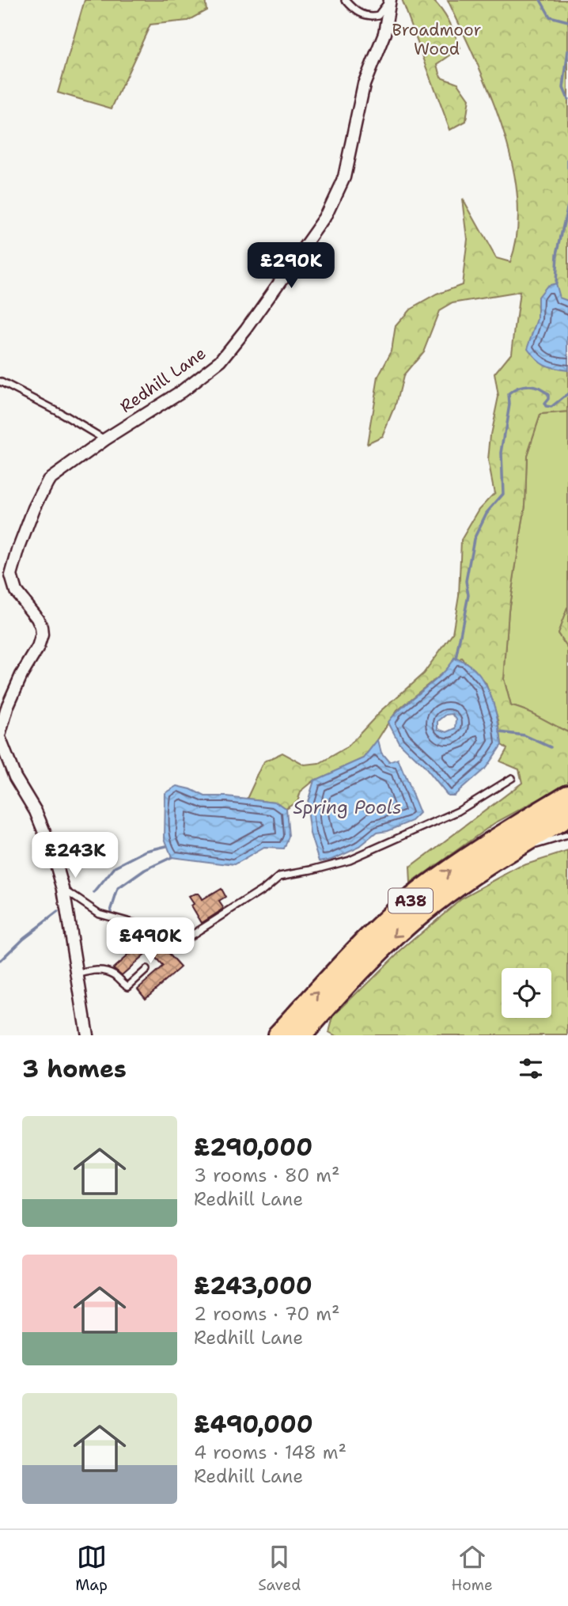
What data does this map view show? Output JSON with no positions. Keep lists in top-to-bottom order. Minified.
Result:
{"streets":{"highway":["A38"],"street":["Redhill Lane"]},"water":["Spring Pools"],"parks":["Broadmoor Wood"],"page":{"price":["£290K","£243K","£490K"],"heading":"3 homes","list":[{"name":"£290,000","note":"3 rooms · 80 m² · Redhill Lane"},{"name":"£243,000","note":"2 rooms · 70 m² · Redhill Lane"},{"name":"£490,000","note":"4 rooms · 148 m² · Redhill Lane"}],"tabs":["Map","Saved","Home"]}}
